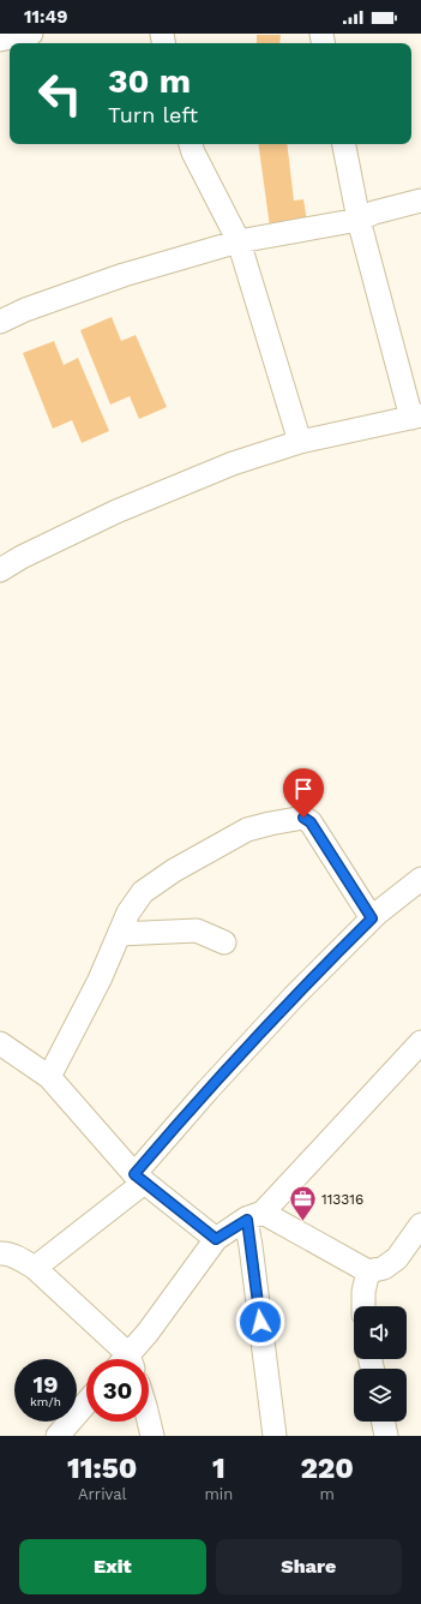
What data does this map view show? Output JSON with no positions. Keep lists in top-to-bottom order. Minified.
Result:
{"places":{"office":["113316"]},"page":{"status":"11:49","turn":["30 m","Turn left"],"speed":"19 km/h","limit":"30","eta":["11:50","Arrival","1","min","220","m"],"buttons":["Exit","Share"]}}
